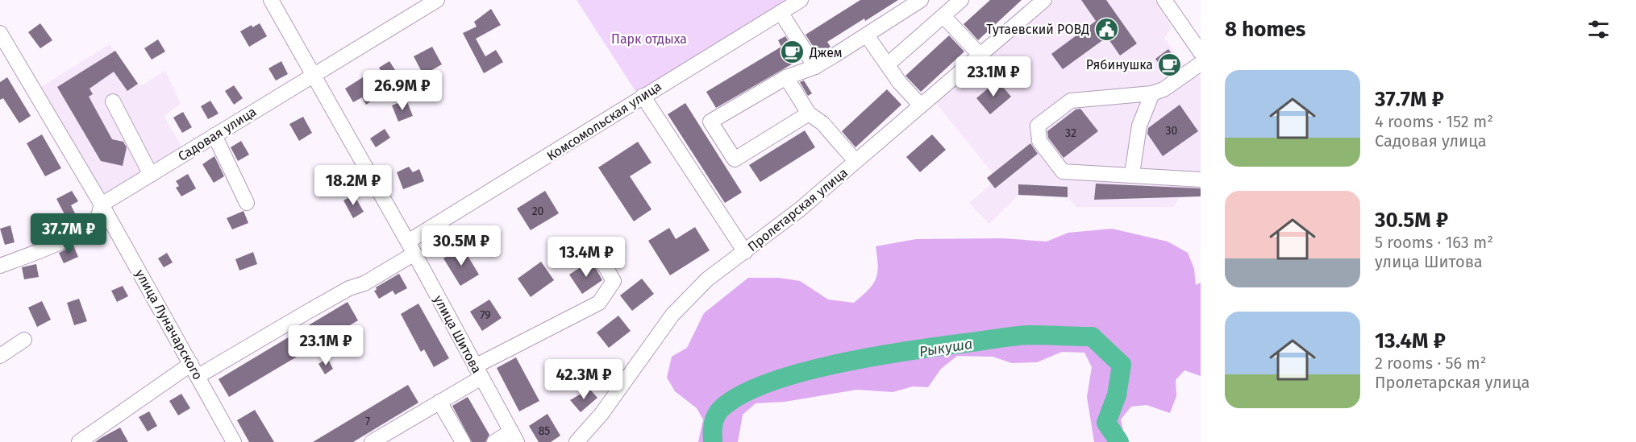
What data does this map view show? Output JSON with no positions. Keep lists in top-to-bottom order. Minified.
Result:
{"streets":{"street":["Комсомольская улица","Садовая улица","Пролетарская улица","улица Луначарского","улица Шитова"]},"crossings":[["Комсомольская улица","улица Луначарского"],["Комсомольская улица","улица Шитова"],["Садовая улица","улица Луначарского"],["Садовая улица","улица Шитова"]],"water":["Рыкуша"],"parks":["Парк отдыха"],"places":{"public building":["Тутаевский РОВД"],"cafe":["Джем","Рябинушка"]},"house_numbers":["30","32","20","79","7","85"],"page":{"heading":"8 homes","price":["23.1M ₽","26.9M ₽","18.2M ₽","37.7M ₽","30.5M ₽","13.4M ₽","23.1M ₽","42.3M ₽"],"list":[{"name":"37.7M ₽","note":"4 rooms · 152 m² · Садовая улица"},{"name":"30.5M ₽","note":"5 rooms · 163 m² · улица Шитова"},{"name":"13.4M ₽","note":"2 rooms · 56 m² · Пролетарская улица"}]}}
